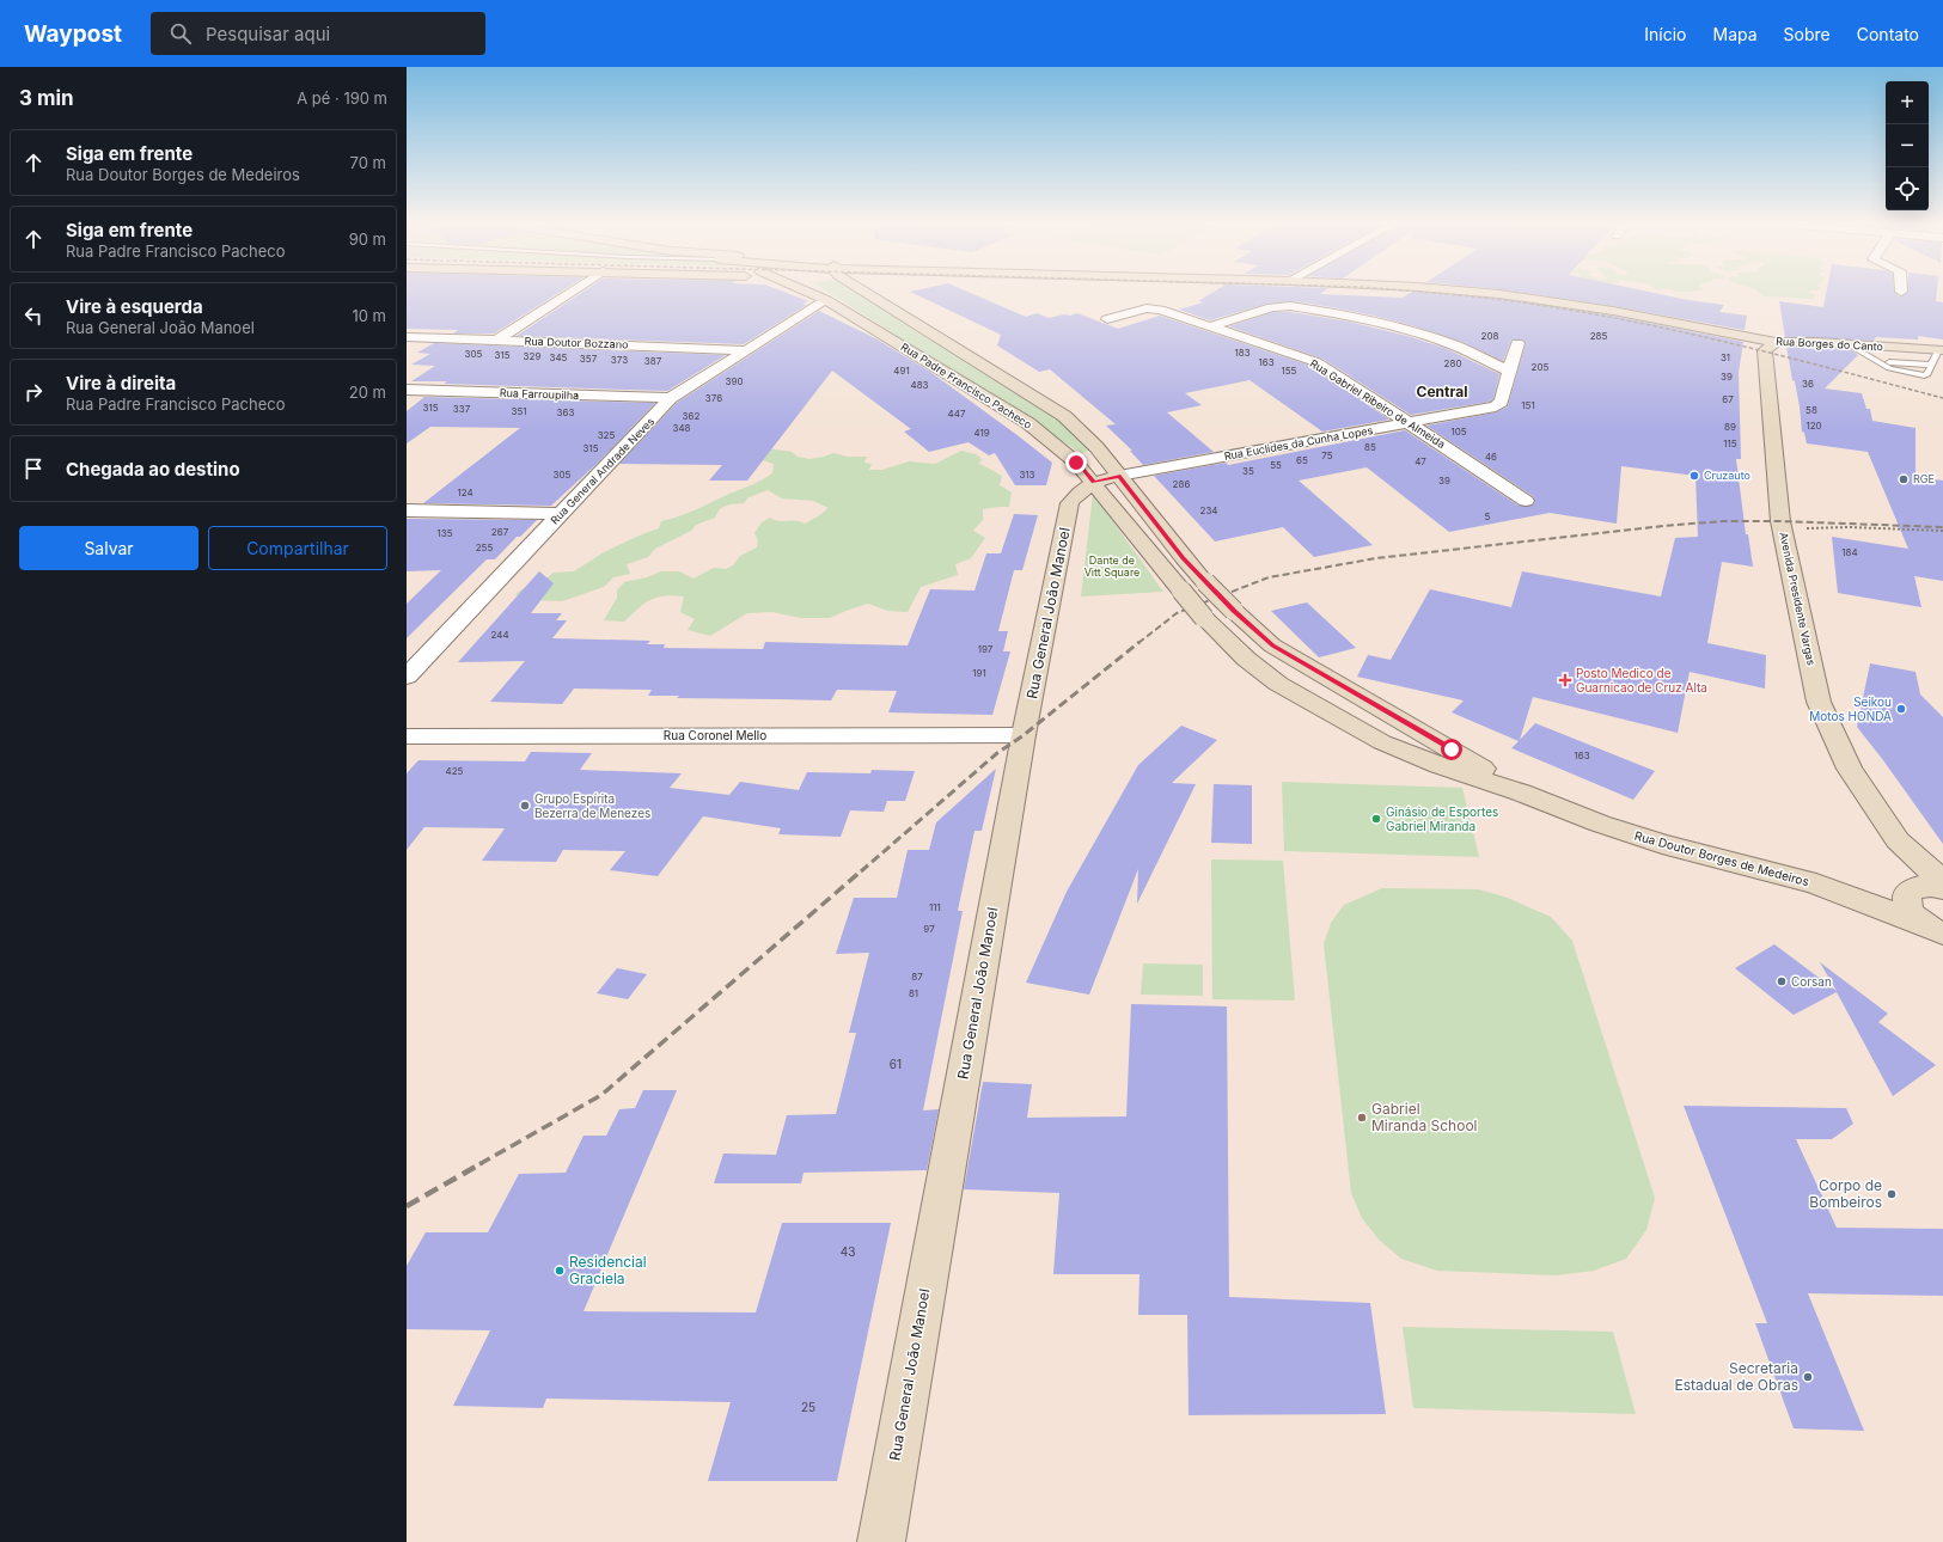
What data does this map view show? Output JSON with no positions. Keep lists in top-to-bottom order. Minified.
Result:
{"streets":{"main road":["Rua Borges do Canto","Rua Padre Francisco Pacheco","Avenida Presidente Vargas","Rua General João Manoel","Rua Doutor Borges de Medeiros"],"street":["Rua Doutor Bozzano","Rua Farroupilha","Rua Gabriel Ribeiro de Almeida","Rua Euclides da Cunha Lopes","Rua General Andrade Neves","Rua Coronel Mello"]},"crossings":[["Rua Doutor Bozzano","Rua General Andrade Neves"],["Rua Borges do Canto","Avenida Presidente Vargas"],["Rua Padre Francisco Pacheco","Rua Euclides da Cunha Lopes"],["Rua Padre Francisco Pacheco","Rua General Andrade Neves"],["Rua Padre Francisco Pacheco","Rua General João Manoel"],["Rua Padre Francisco Pacheco","Rua Doutor Borges de Medeiros"],["Rua Farroupilha","Rua General Andrade Neves"],["Rua Gabriel Ribeiro de Almeida","Rua Euclides da Cunha Lopes"],["Rua Euclides da Cunha Lopes","Rua General João Manoel"],["Avenida Presidente Vargas","Rua Doutor Borges de Medeiros"],["Rua General João Manoel","Rua Coronel Mello"]],"districts":["Central"],"parks":["Dante de Vitt Square"],"places":{"other":["Cruzauto","RGE","Seikou Motos HONDA","Grupo Espírita Bezerra de Menezes","Ginásio de Esportes Gabriel Miranda","Corsan","Gabriel Miranda School","Corpo de Bombeiros","Residencial Graciela","Secretaria Estadual de Obras"],"health":["Posto Medico de Guarnicao de Cruz Alta"]},"house_numbers":["208","285","183","305","315","329","345","31","357","373","387","163","280","205","491","155","39","390","36","483","376","67","151","315","337","58","351","363","447","362","120","89","348","105","419","325","115","85","315","75","46","65","47","55","35","305","313","39","286","124","234","5","267","135","255","184","244","197","191","163","425","111","97","87","81","61","43","25"],"page":{"header":"Waypost","search":"Pesquisar aqui","nav":["Início","Mapa","Sobre","Contato"],"heading":["3 min","A pé · 190 m"],"map_buttons":["+","−"],"list":[["Siga em frente","Rua Doutor Borges de Medeiros","70 m"],["Siga em frente","Rua Padre Francisco Pacheco","90 m"],["Vire à esquerda","Rua General João Manoel","10 m"],["Vire à direita","Rua Padre Francisco Pacheco","20 m"],"Chegada ao destino"],"buttons":["Salvar","Compartilhar"]}}
